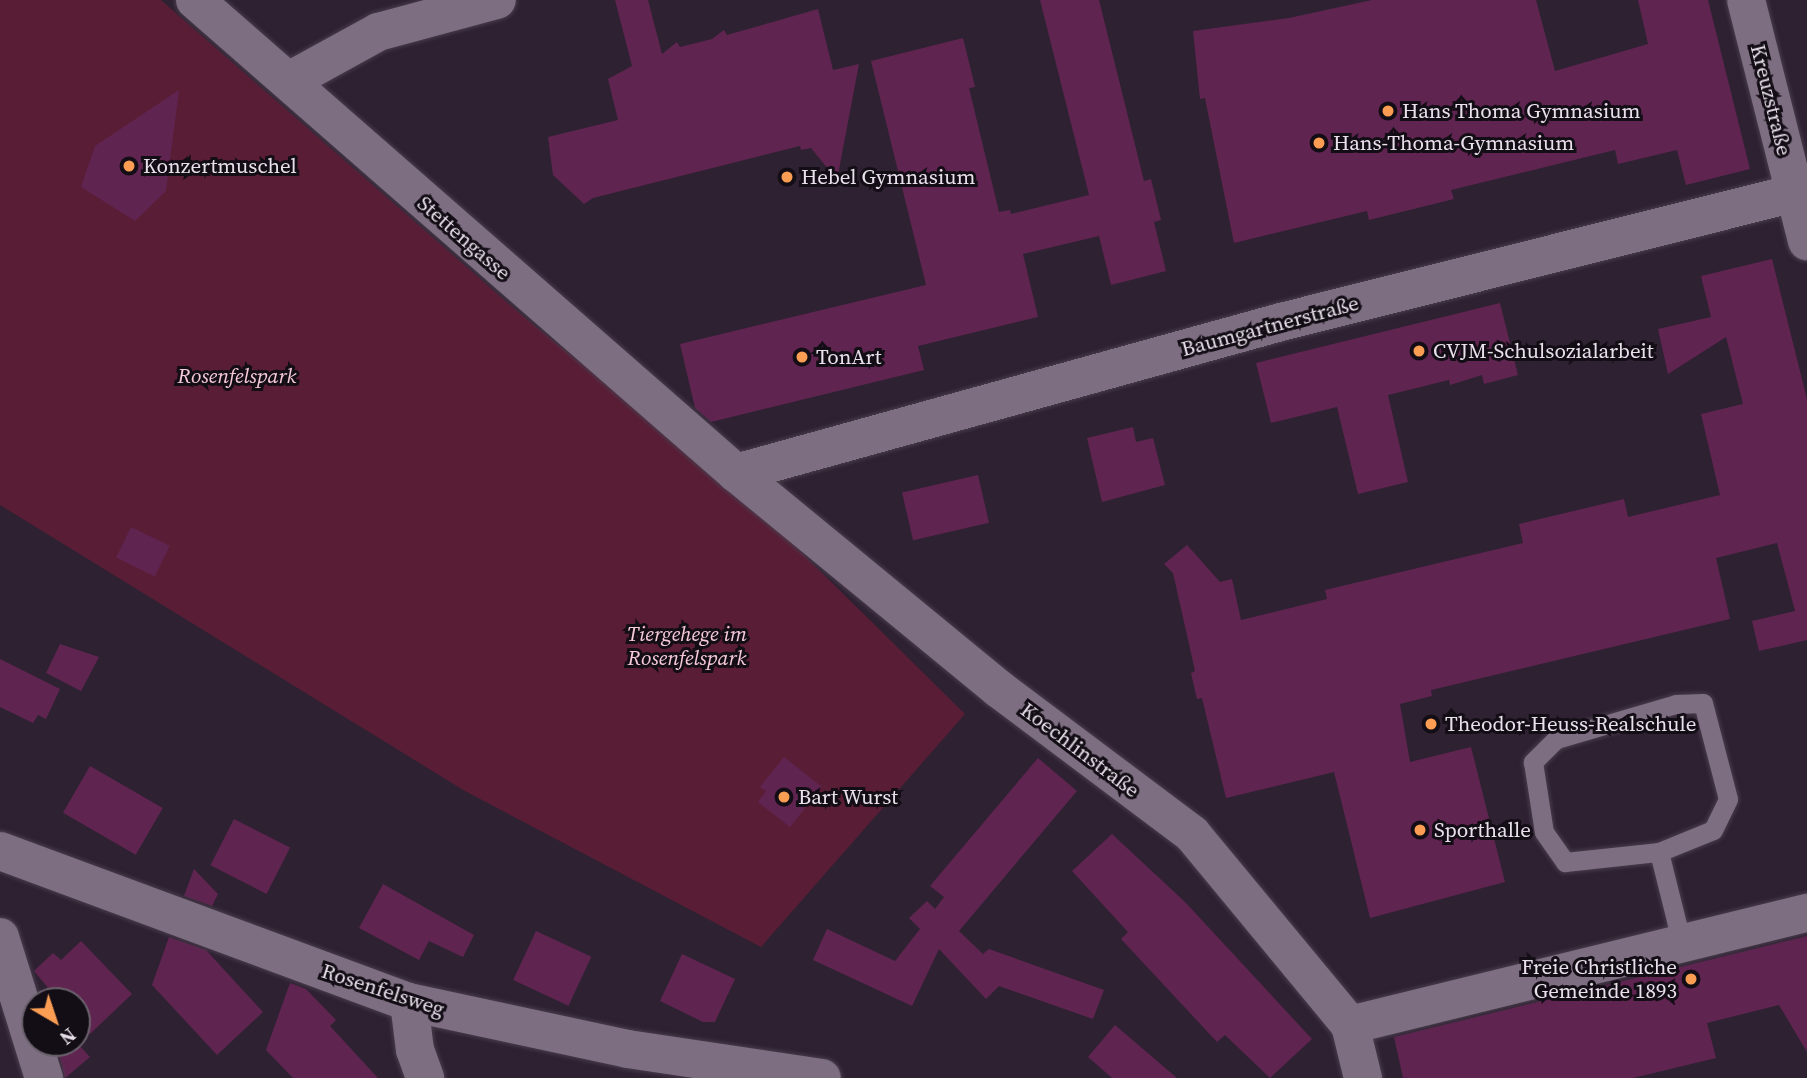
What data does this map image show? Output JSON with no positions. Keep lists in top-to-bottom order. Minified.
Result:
{"streets":{"street":["Kreuzstraße","Stettengasse","Baumgartnerstraße","Koechlinstraße","Rosenfelsweg"]},"crossings":[["Kreuzstraße","Baumgartnerstraße"],["Stettengasse","Baumgartnerstraße"],["Stettengasse","Koechlinstraße"],["Baumgartnerstraße","Koechlinstraße"]],"parks":["Rosenfelspark","Tiergehege im Rosenfelspark"],"places":["Hans Thoma Gymnasium","Hans-Thoma-Gymnasium","Konzertmuschel","Hebel Gymnasium","CVJM-Schulsozialarbeit","TonArt","Theodor-Heuss-Realschule","Bart Wurst","Sporthalle","Freie Christliche Gemeinde 1893"],"north":"bottom right"}
